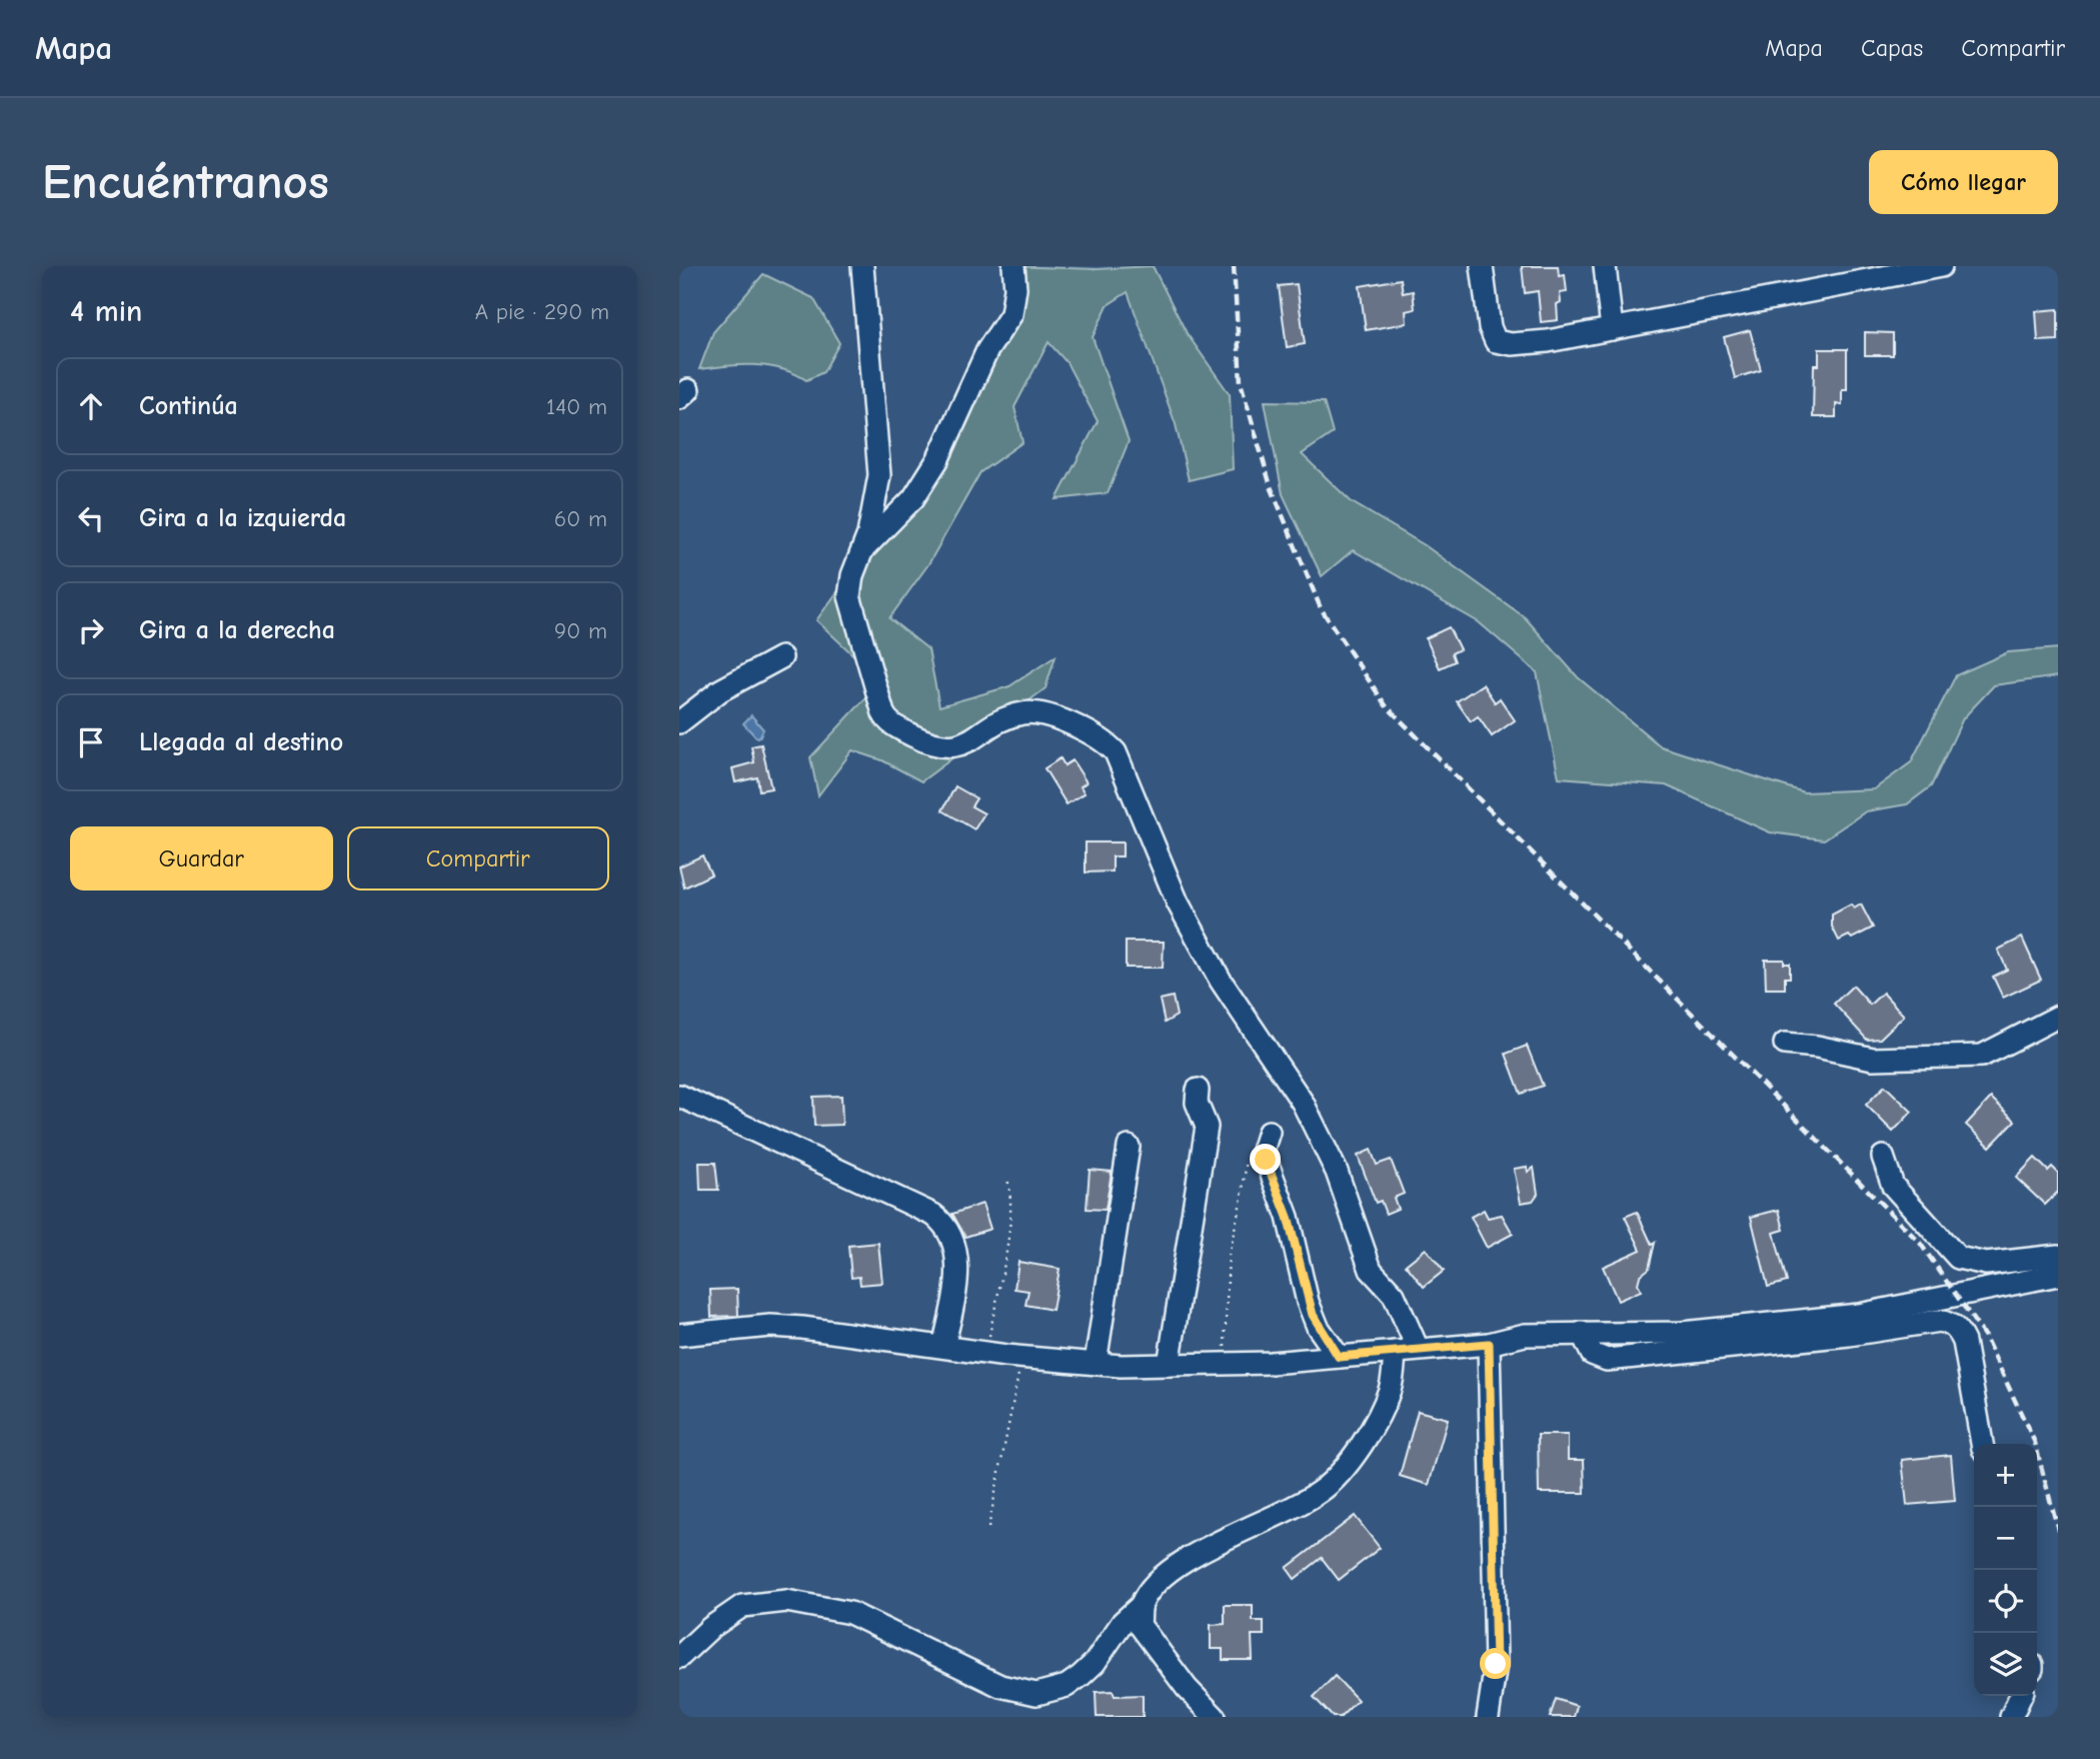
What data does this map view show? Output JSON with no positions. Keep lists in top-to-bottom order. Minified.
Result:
{"page":{"header":"Mapa","nav":["Mapa","Capas","Compartir"],"buttons":["Cómo llegar",["Guardar","Compartir"]],"title":"Encuéntranos","heading":["4 min","A pie · 290 m"],"list":[["Continúa","140 m"],["Gira a la izquierda","60 m"],["Gira a la derecha","90 m"],"Llegada al destino"],"map_buttons":["+","−"]}}
